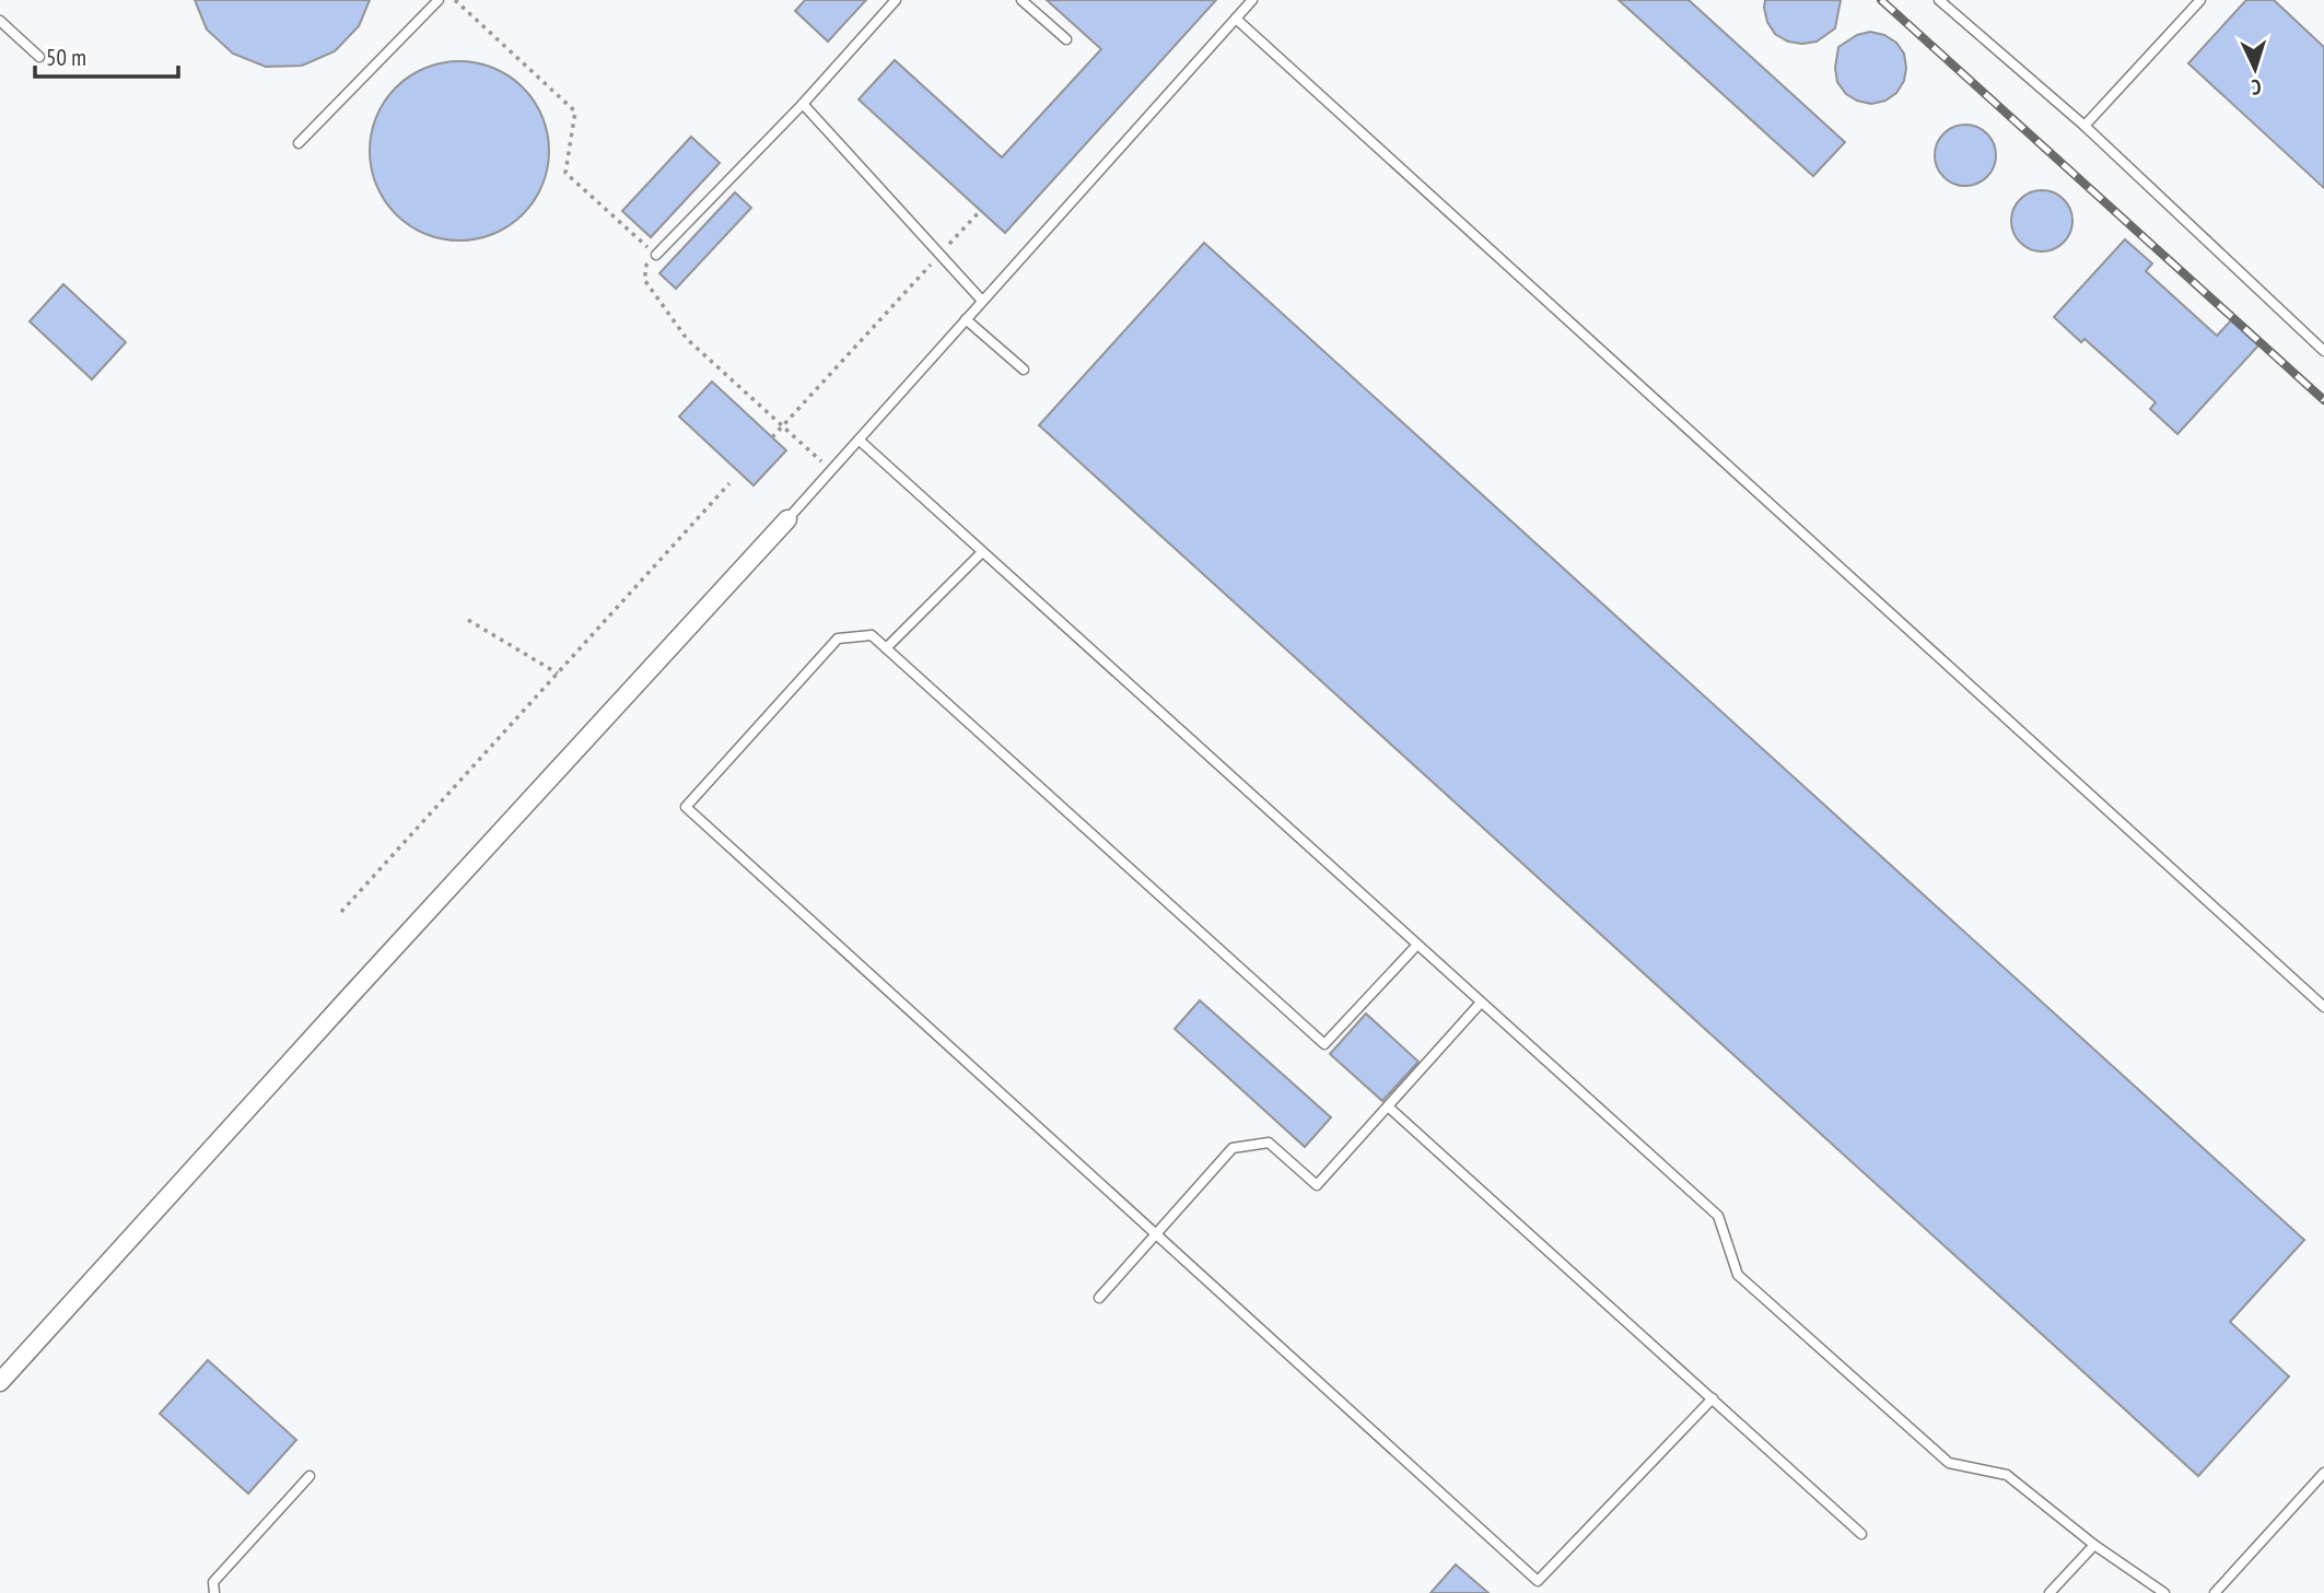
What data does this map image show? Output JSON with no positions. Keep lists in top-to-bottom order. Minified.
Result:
{"scale_bar":"50 m","north":"bottom"}
